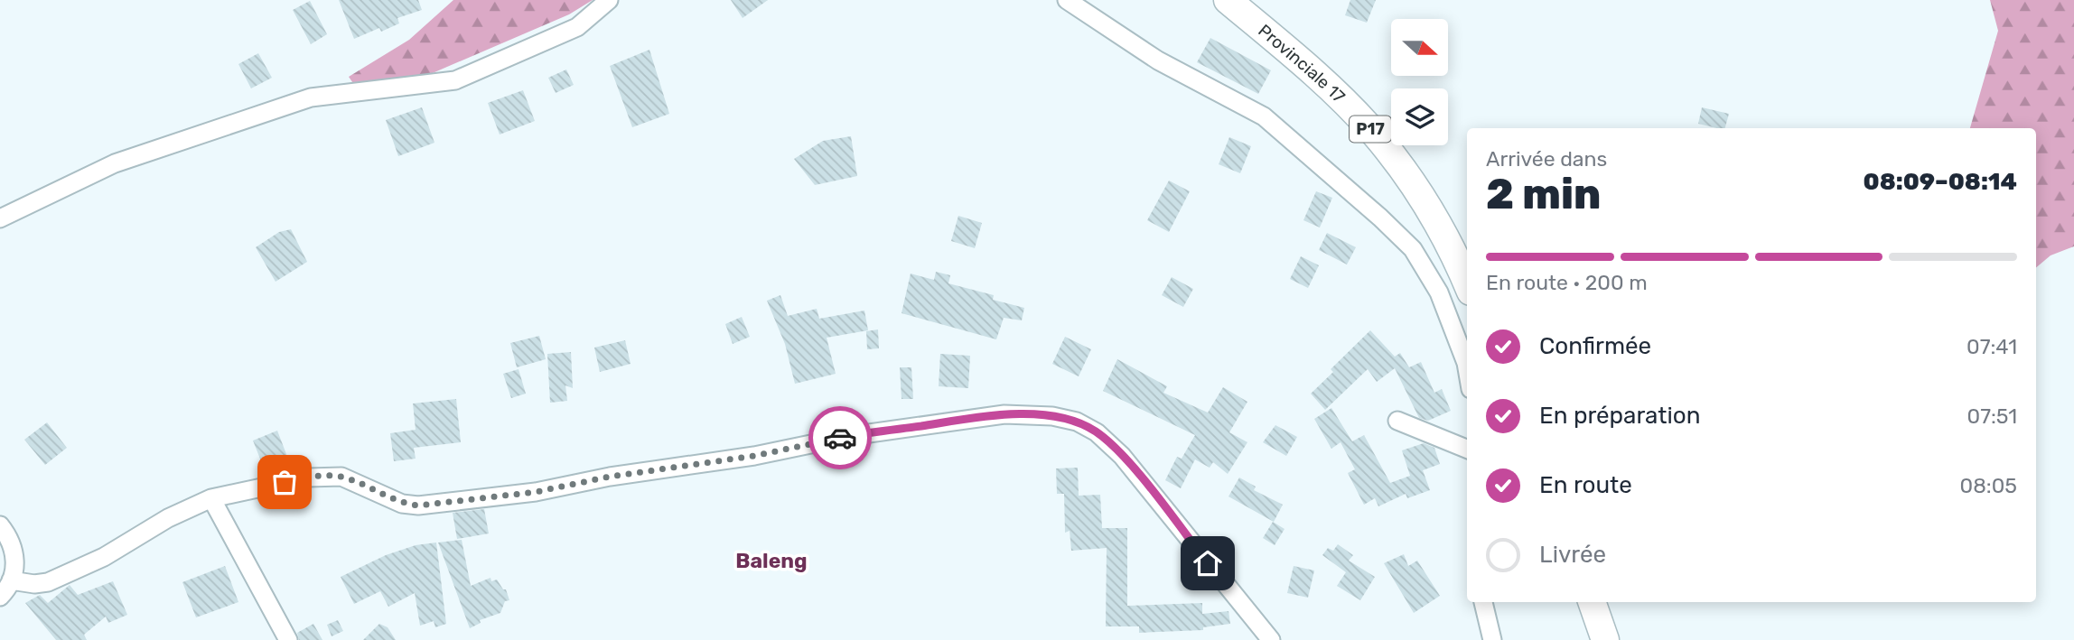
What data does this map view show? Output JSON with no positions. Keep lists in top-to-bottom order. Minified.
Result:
{"streets":{"main road":["Provinciale 17","P17"]},"districts":["Baleng"],"north":"right","page":{"heading":["2 min","Arrivée dans","08:09–08:14"],"bar":"En route · 200 m","list":[["Confirmée","07:41"],["En préparation","07:51"],["En route","08:05"],"Livrée"]}}
